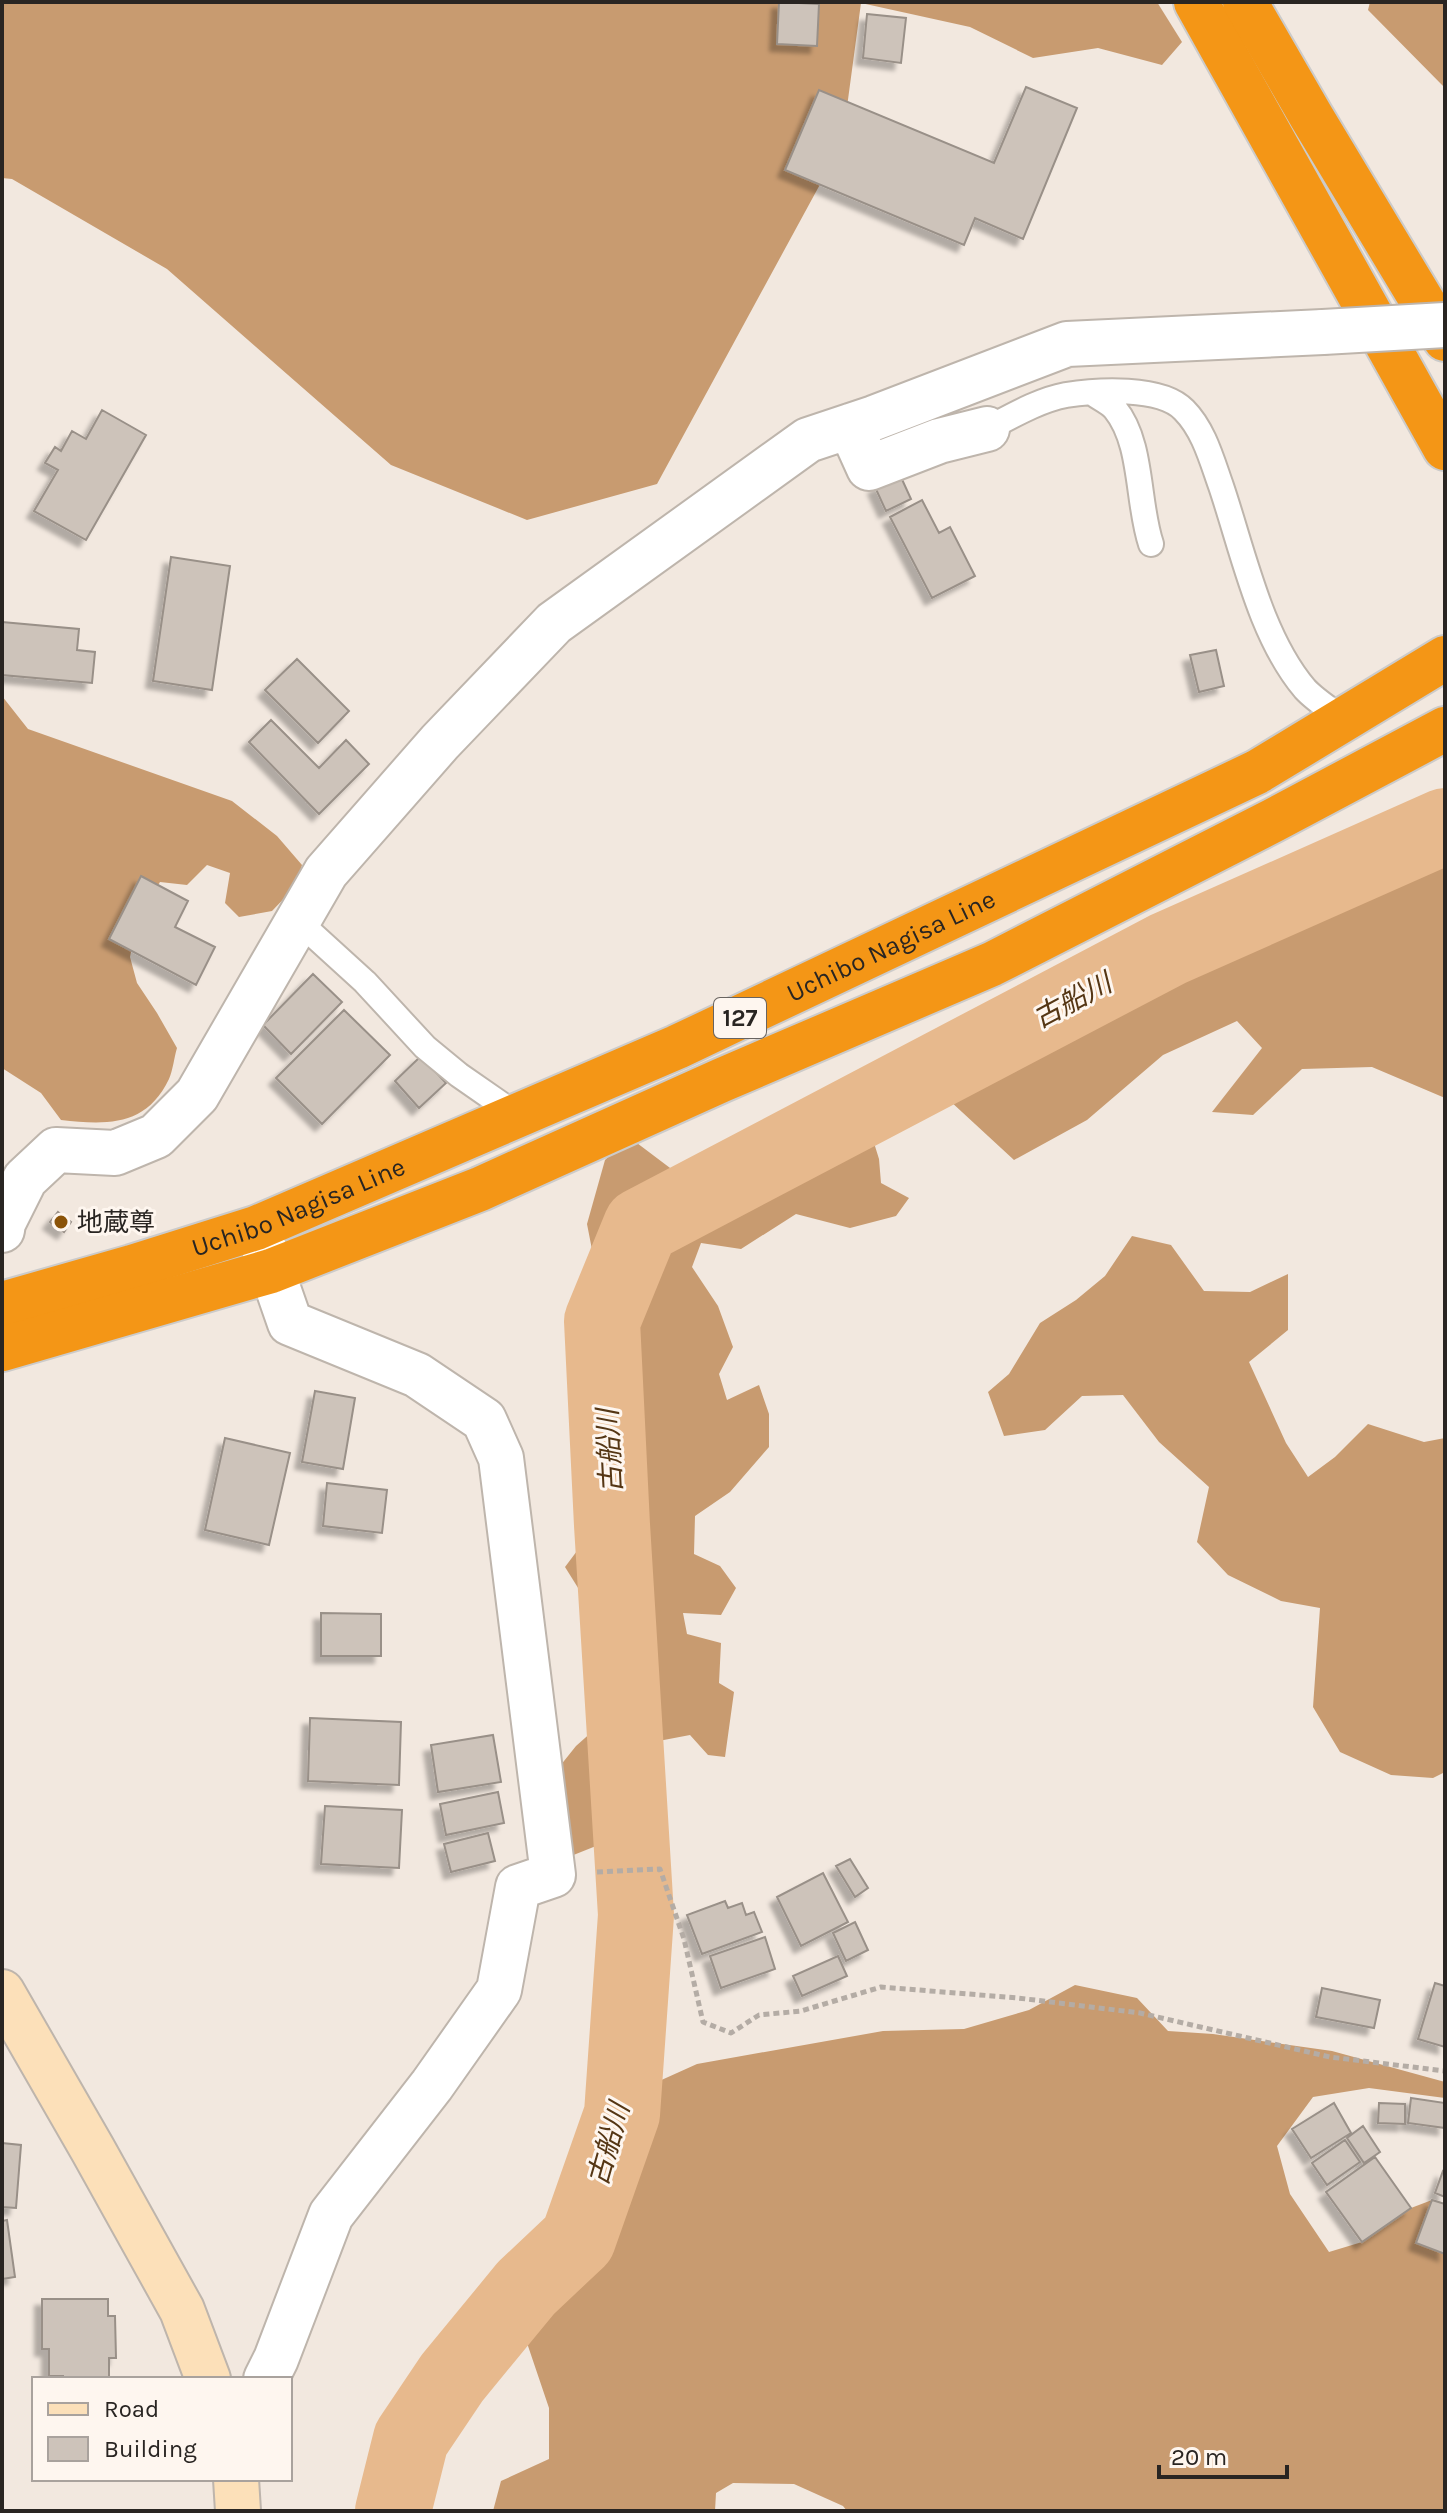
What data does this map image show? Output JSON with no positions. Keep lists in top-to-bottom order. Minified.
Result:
{"streets":{"highway":["Uchibo Nagisa Line","127"]},"water":["古船川"],"places":["地蔵尊"],"legend":["Road","Building"],"scale_bar":"20 m"}
